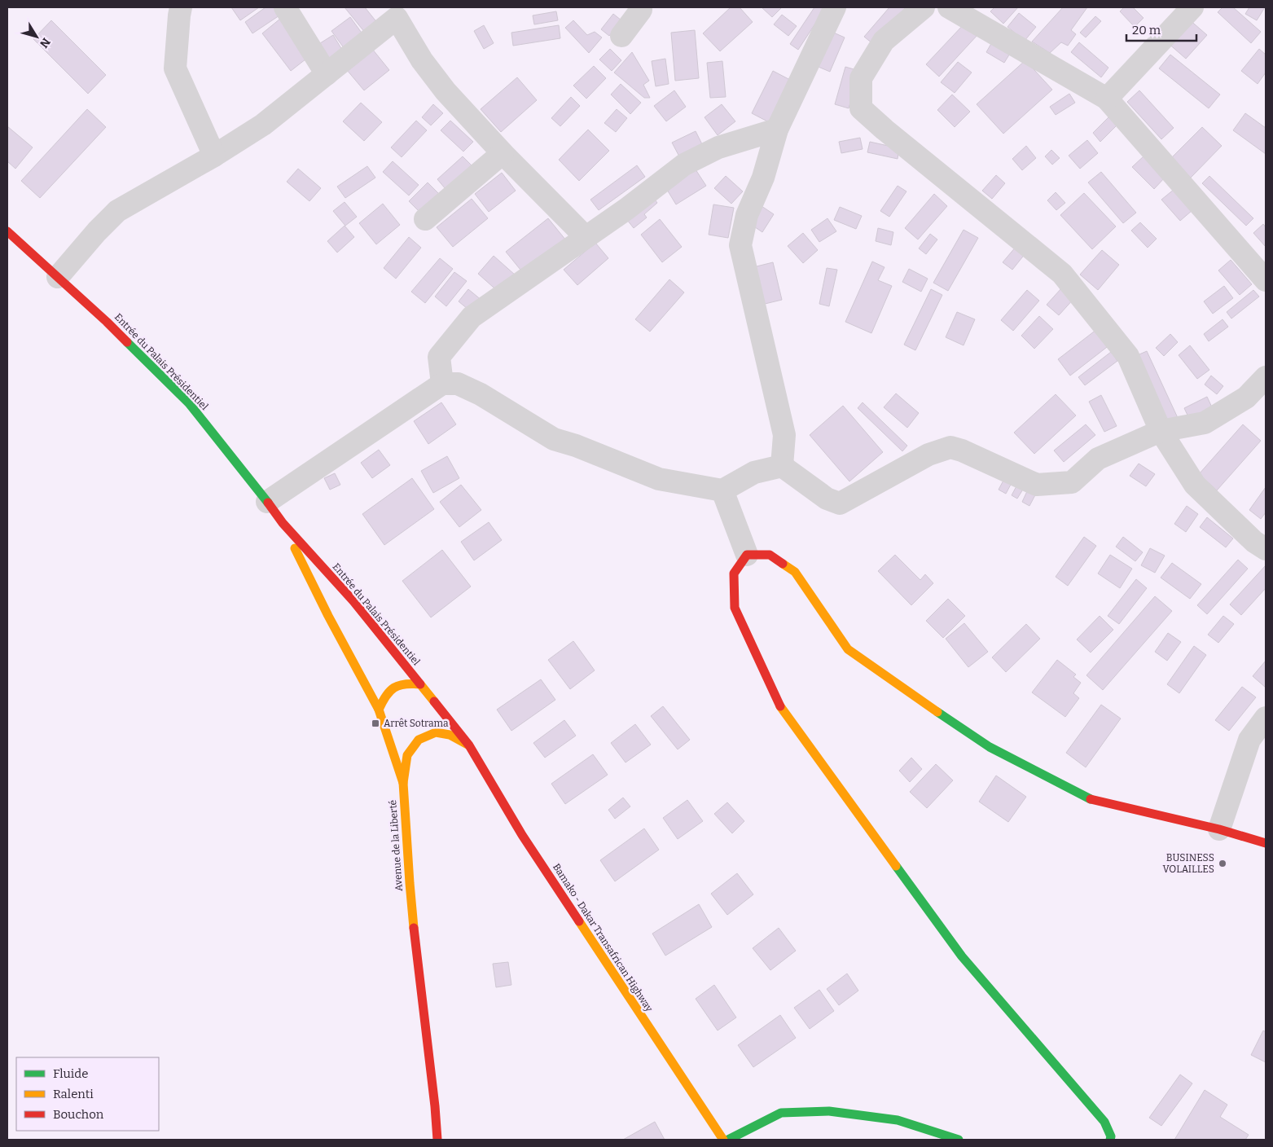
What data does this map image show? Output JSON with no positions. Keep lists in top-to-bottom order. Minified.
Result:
{"streets":{"main road":["Entrée du Palais Présidentiel","Avenue de la Liberté","Bamako - Dakar Transafrican Highway"]},"crossings":[["Entrée du Palais Présidentiel","Avenue de la Liberté"],["Avenue de la Liberté","Bamako - Dakar Transafrican Highway"]],"places":{"transit":["Arrêt Sotrama"],"other":["BUSINESS VOLAILLES"]},"legend":["Fluide","Ralenti","Bouchon"],"scale_bar":"20 m","north":"bottom right"}
